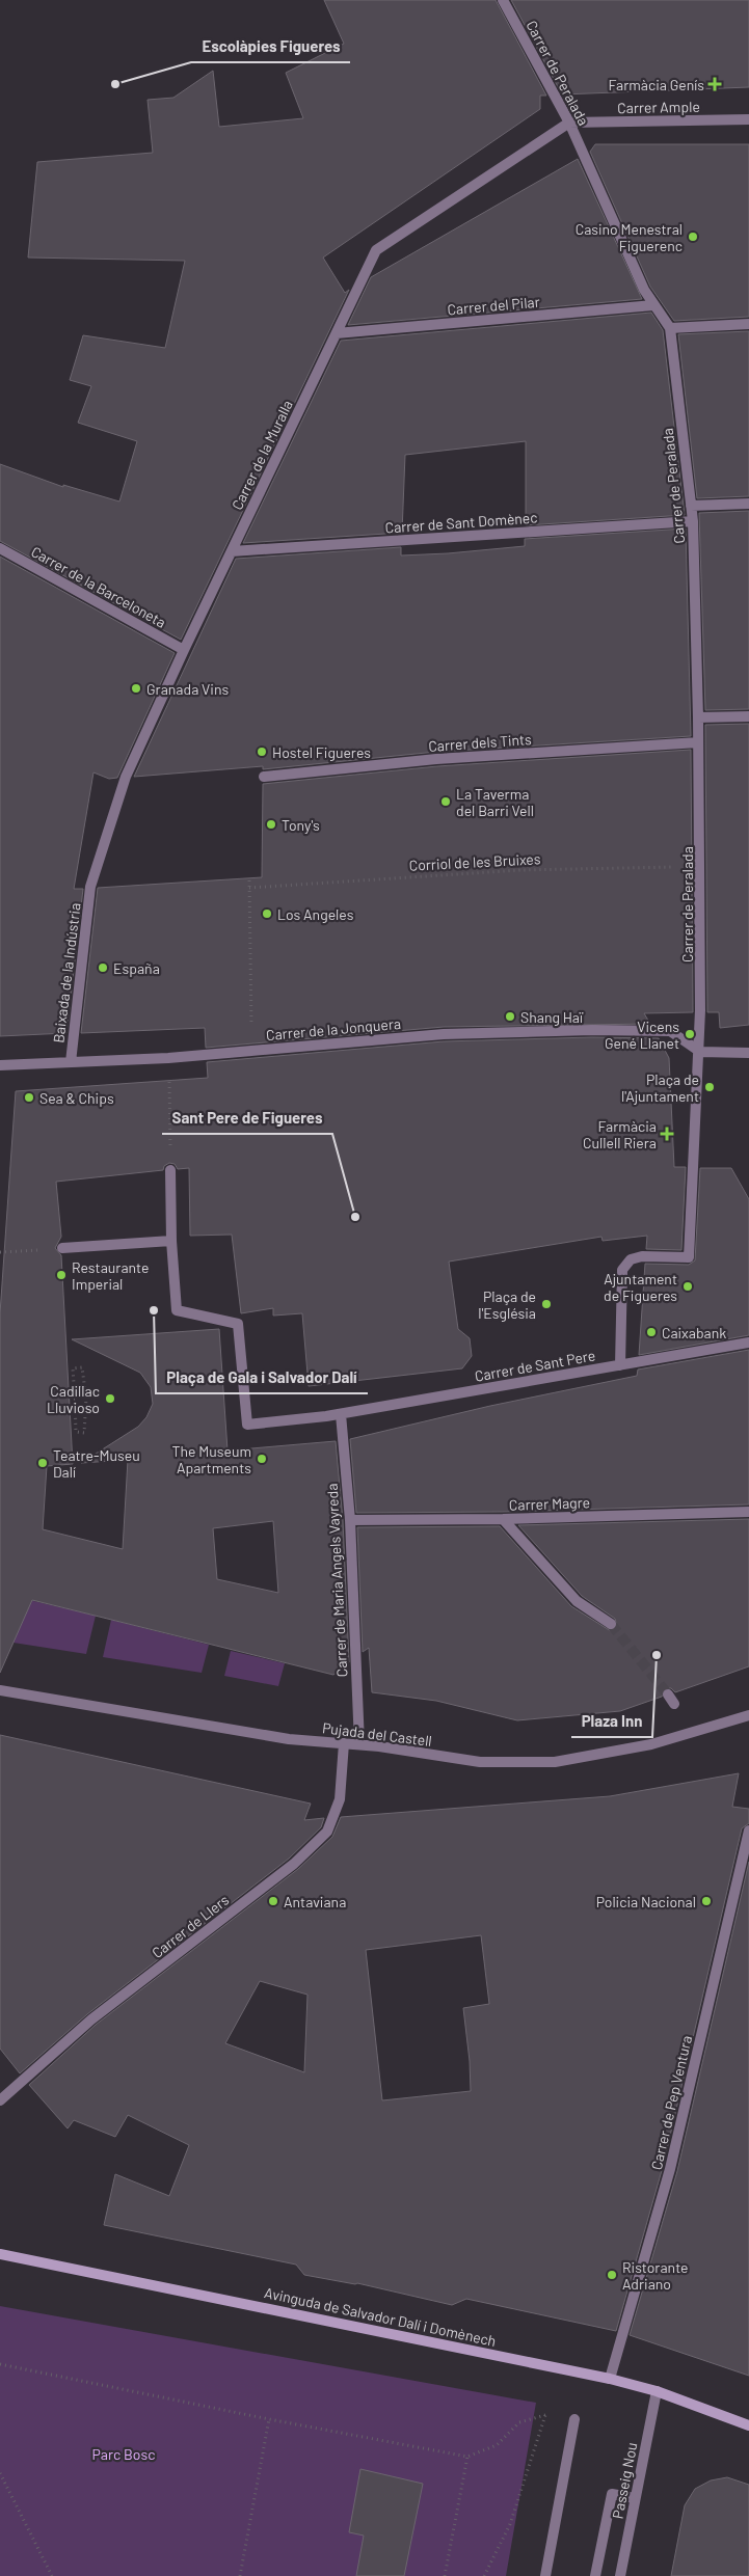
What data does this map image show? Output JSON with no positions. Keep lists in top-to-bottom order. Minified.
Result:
{"streets":{"main road":["Avinguda de Salvador Dalí i Domènech"],"street":["Carrer de Peralada","Carrer Ample","Carrer del Pilar","Carrer de la Muralla","Carrer de Sant Domènec","Carrer de la Barceloneta","Carrer dels Tints","Baixada de la Indústria","Carrer de la Jonquera","Carrer de Sant Pere","Carrer Magre","Carrer de Maria Angels Vayreda","Pujada del Castell","Carrer de Llers","Carrer de Pep Ventura","Passeig Nou"],"path":["Corriol de les Bruixes"]},"crossings":[["Carrer de Peralada","Carrer Ample"],["Carrer de Peralada","Carrer del Pilar"],["Carrer de Peralada","Carrer de la Muralla"],["Carrer de Peralada","Carrer de Sant Domènec"],["Carrer de Peralada","Carrer dels Tints"],["Carrer de Peralada","Corriol de les Bruixes"],["Carrer de Peralada","Carrer de la Jonquera"],["Carrer Ample","Carrer de la Muralla"],["Carrer del Pilar","Carrer de la Muralla"],["Carrer de la Muralla","Carrer de Sant Domènec"],["Carrer de la Muralla","Carrer de la Barceloneta"],["Carrer de la Muralla","Baixada de la Indústria"],["Baixada de la Indústria","Carrer de la Jonquera"],["Carrer de Sant Pere","Carrer de Maria Angels Vayreda"],["Carrer Magre","Carrer de Maria Angels Vayreda"],["Carrer de Maria Angels Vayreda","Pujada del Castell"],["Pujada del Castell","Carrer de Llers"],["Carrer de Pep Ventura","Avinguda de Salvador Dalí i Domènech"],["Avinguda de Salvador Dalí i Domènech","Passeig Nou"]],"parks":["Parc Bosc"],"places":{"other":["Escolàpies Figueres","Casino Menestral Figuerenc","Granada Vins","Hostel Figueres","La Taverma del Barri Vell","Tony's","Los Angeles","España","Shang Haï","Vicens Gené Llanet","Plaça de l'Ajuntament","Sea & Chips","Sant Pere de Figueres","Restaurante Imperial","Ajuntament de Figueres","Plaça de l'Església","Plaça de Gala i Salvador Dalí","Caixabank","Cadillac Lluvioso","The Museum Apartments","Teatre-Museu Dalí","Plaza Inn","Antaviana","Policia Nacional","Ristorante Adriano"],"health":["Farmàcia Genís","Farmàcia Cullell Riera"]}}
